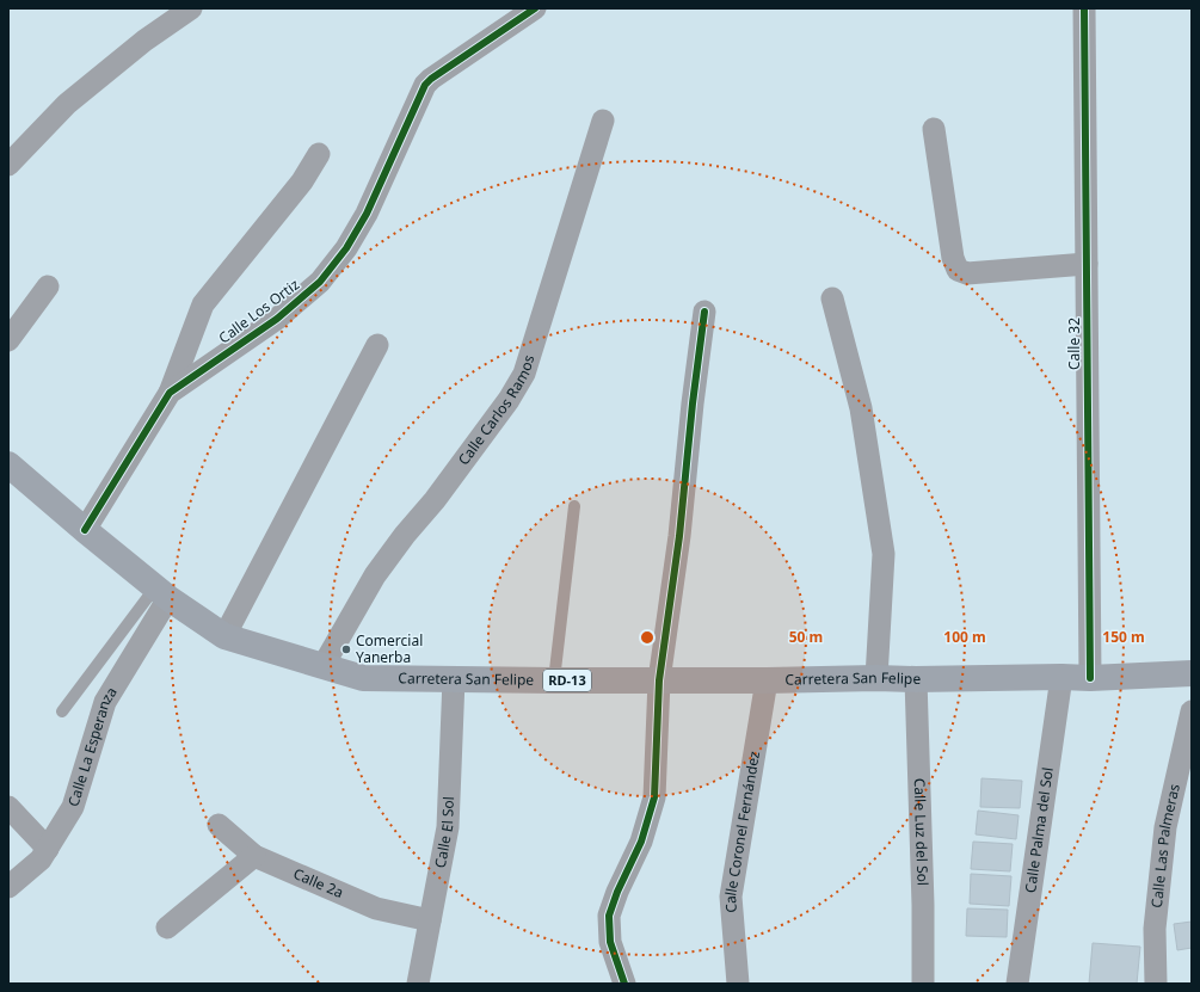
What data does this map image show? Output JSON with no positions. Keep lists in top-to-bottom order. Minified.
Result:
{"streets":{"main road":["Carretera San Felipe","RD-13"],"street":["Calle Los Ortiz","Calle 32","Calle Carlos Ramos","Calle La Esperanza","Calle Luz del Sol","Calle Palma del Sol","Calle El Sol","Calle Coronel Fernández","Calle Las Palmeras","Calle 2a"]},"crossings":[["Calle Los Ortiz","Carretera San Felipe"],["Calle 32","Carretera San Felipe"],["Calle Carlos Ramos","Carretera San Felipe"],["Carretera San Felipe","Calle La Esperanza"],["Carretera San Felipe","Calle Luz del Sol"],["Carretera San Felipe","Calle Palma del Sol"],["Carretera San Felipe","Calle El Sol"],["Carretera San Felipe","Calle Coronel Fernández"],["Calle El Sol","Calle 2a"]],"places":["Comercial Yanerba"],"rings":["50 m","100 m","150 m"]}
